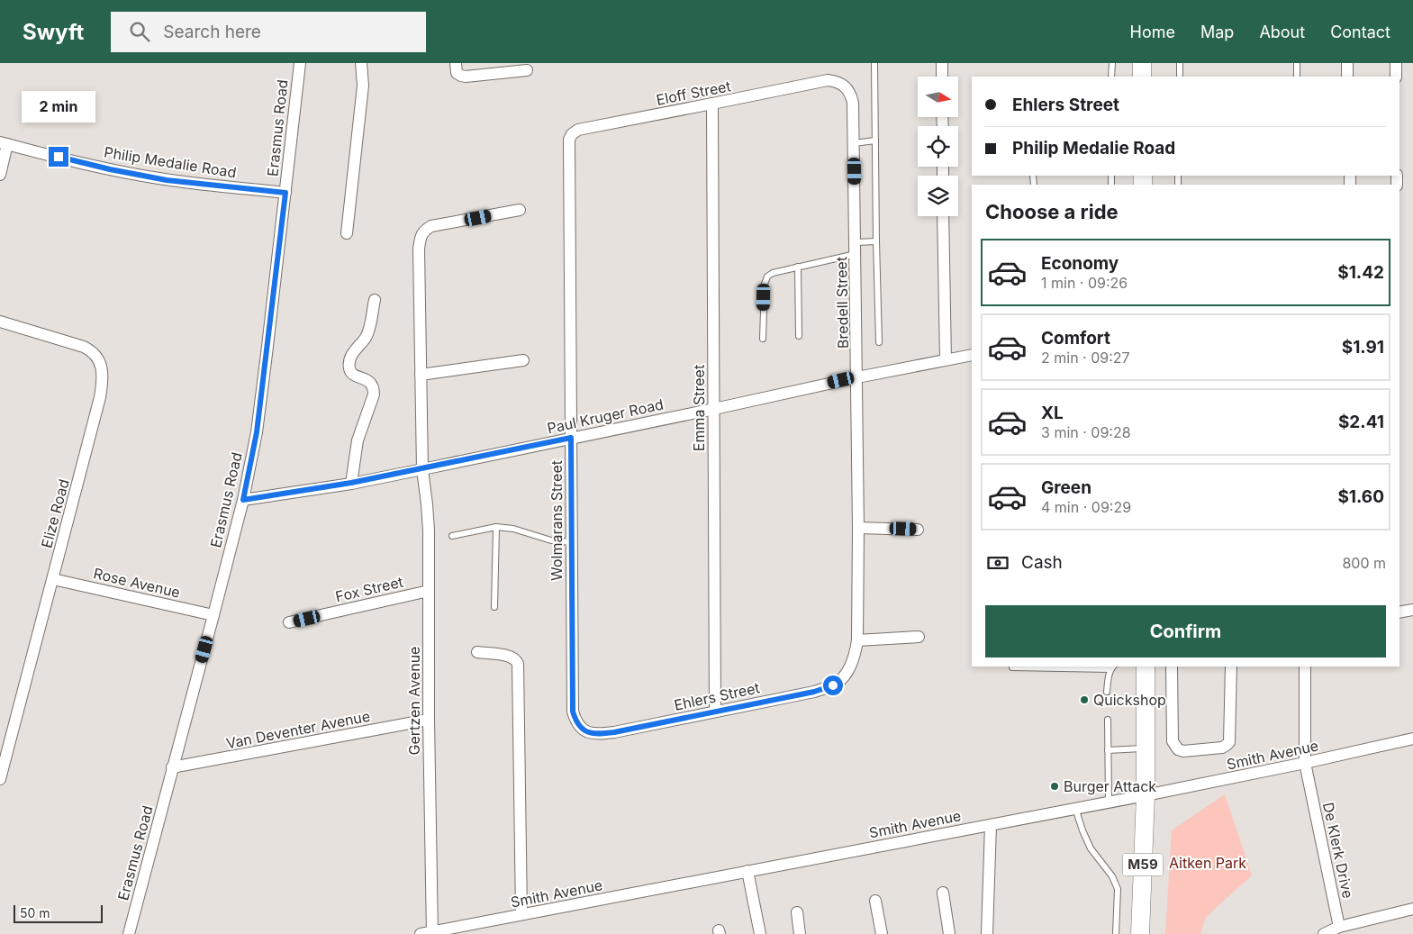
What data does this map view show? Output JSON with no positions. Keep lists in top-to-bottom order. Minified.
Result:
{"streets":{"main road":["M59"],"street":["Eloff Street","Erasmus Road","Philip Medalie Road","Bredell Street","Emma Street","Paul Kruger Road","Elize Road","Wolmarans Street","Rose Avenue","Fox Street","Ehlers Street","Gertzen Avenue","Van Deventer Avenue","Smith Avenue","De Klerk Drive"]},"crossings":[["Eloff Street","Bredell Street"],["Eloff Street","Emma Street"],["Eloff Street","Wolmarans Street"],["Erasmus Road","Philip Medalie Road"],["Erasmus Road","Paul Kruger Road"],["Erasmus Road","Rose Avenue"],["Erasmus Road","Van Deventer Avenue"],["Bredell Street","Paul Kruger Road"],["Bredell Street","Ehlers Street"],["Emma Street","Paul Kruger Road"],["Emma Street","Ehlers Street"],["Paul Kruger Road","Wolmarans Street"],["Paul Kruger Road","Gertzen Avenue"],["Elize Road","Rose Avenue"],["Wolmarans Street","Ehlers Street"],["Fox Street","Gertzen Avenue"],["Gertzen Avenue","Van Deventer Avenue"],["Gertzen Avenue","Smith Avenue"],["Smith Avenue","De Klerk Drive"],["Smith Avenue","M59"]],"parks":["Aitken Park"],"places":["Quickshop","Burger Attack"],"scale_bar":"50 m","north":"right","page":{"header":"Swyft","search":"Search here","nav":["Home","Map","About","Contact"],"banner":["Ehlers Street","Philip Medalie Road"],"bubble":"2 min","heading":"Choose a ride","list":[{"name":"Economy","note":"1 min · 09:26","value":"$1.42"},{"name":"Comfort","note":"2 min · 09:27","value":"$1.91"},{"name":"XL","note":"3 min · 09:28","value":"$2.41"},{"name":"Green","note":"4 min · 09:29","value":"$1.60"}],"pay":["Cash","800 m"],"buttons":"Confirm","scale":"50 m"}}
